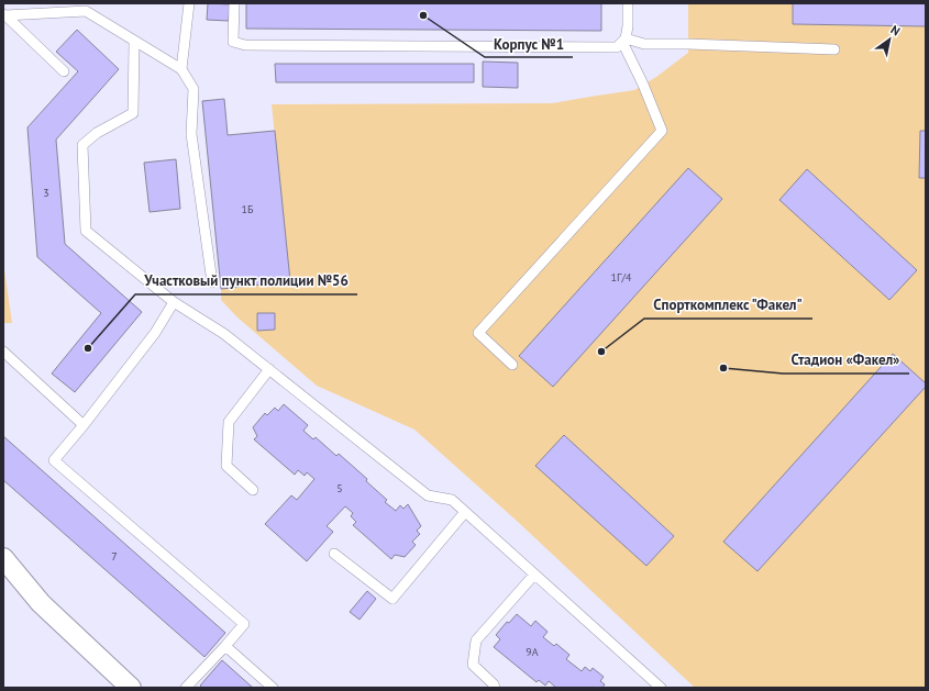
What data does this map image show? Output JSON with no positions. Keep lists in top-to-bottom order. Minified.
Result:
{"places":["Корпус №1","Участковый пункт полиции №56","Спорткомплекс \"Факел\"","Стадион «Факел»"],"house_numbers":["3","1Б","1Г/4","5","7","9А"],"north":"top right"}
